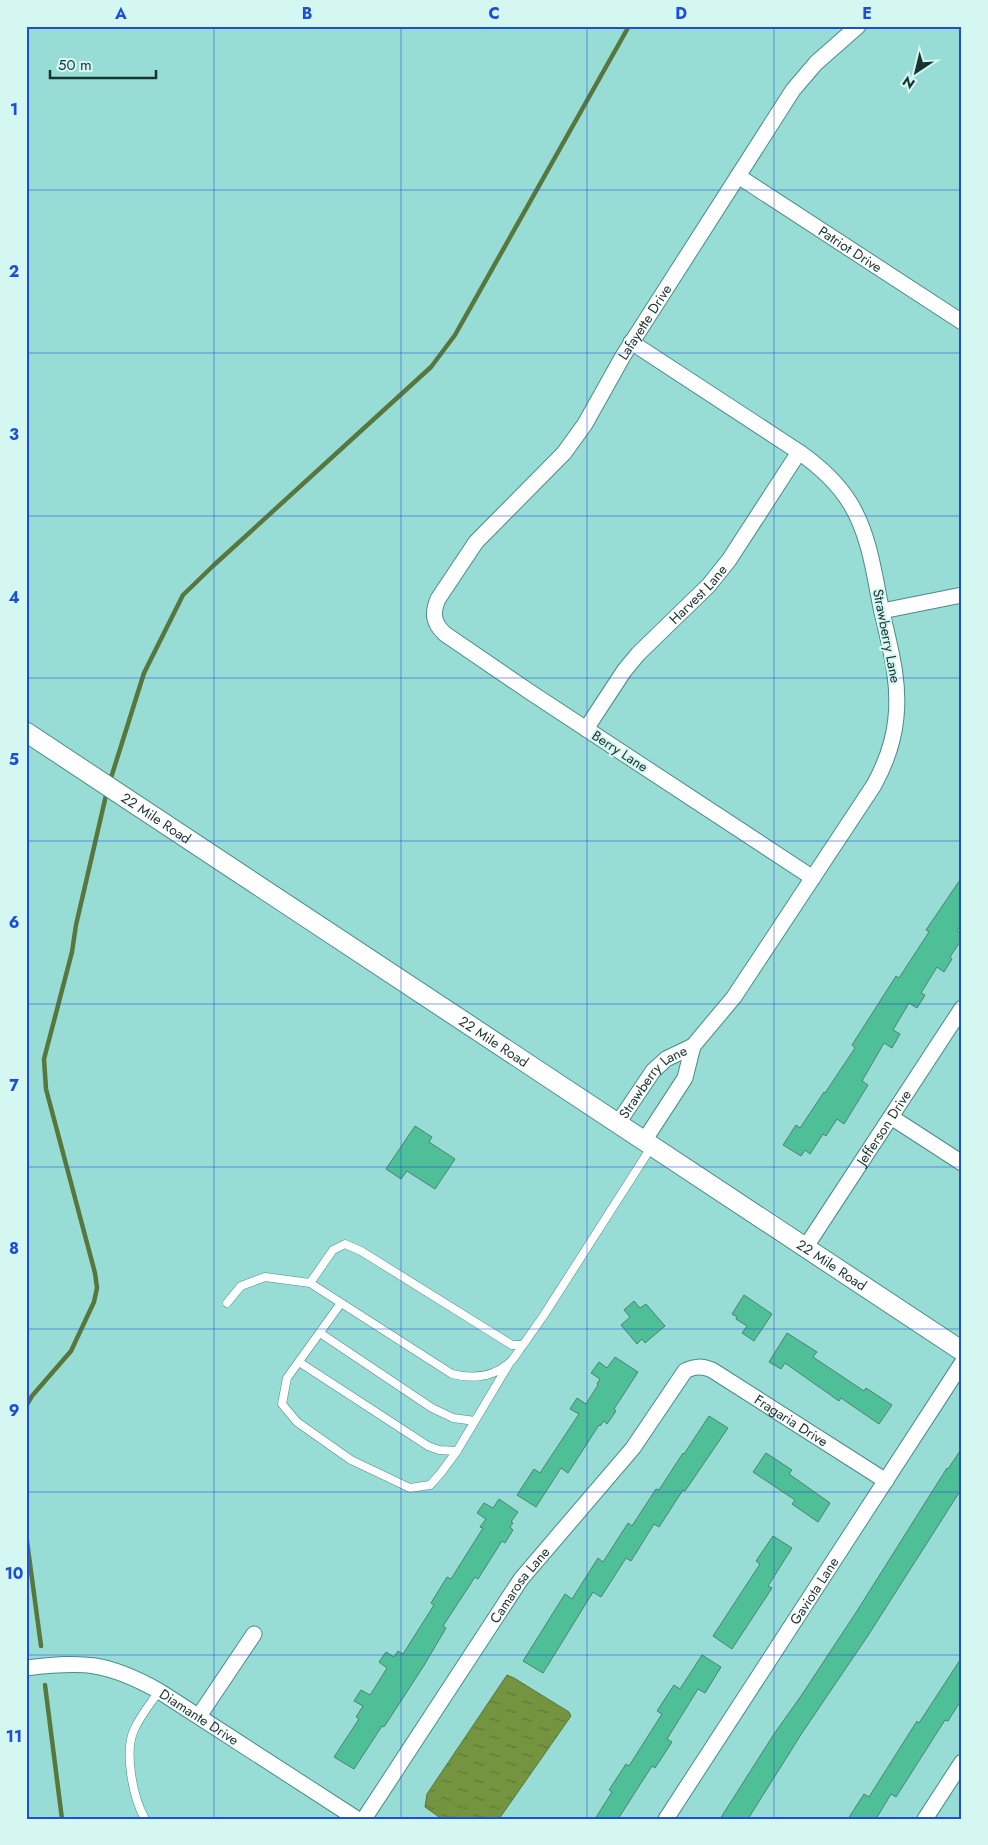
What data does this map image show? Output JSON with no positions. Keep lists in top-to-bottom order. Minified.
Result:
{"streets":{"street":["Patriot Drive","Lafayette Drive","Harvest Lane","Strawberry Lane","Berry Lane","22 Mile Road","Jefferson Drive","Fragaria Drive","Camarosa Lane","Gaviota Lane","Diamante Drive"]},"crossings":[["Patriot Drive","Lafayette Drive"],["Lafayette Drive","Strawberry Lane"],["Lafayette Drive","Berry Lane"],["Harvest Lane","Strawberry Lane"],["Harvest Lane","Berry Lane"],["Strawberry Lane","Berry Lane"],["Strawberry Lane","22 Mile Road"],["22 Mile Road","Jefferson Drive"],["Fragaria Drive","Camarosa Lane"],["Fragaria Drive","Gaviota Lane"]],"scale_bar":"50 m","north":"bottom left","grid":{"columns":["A","B","C","D","E"],"rows":["1","2","3","4","5","6","7","8","9","10","11"]}}
